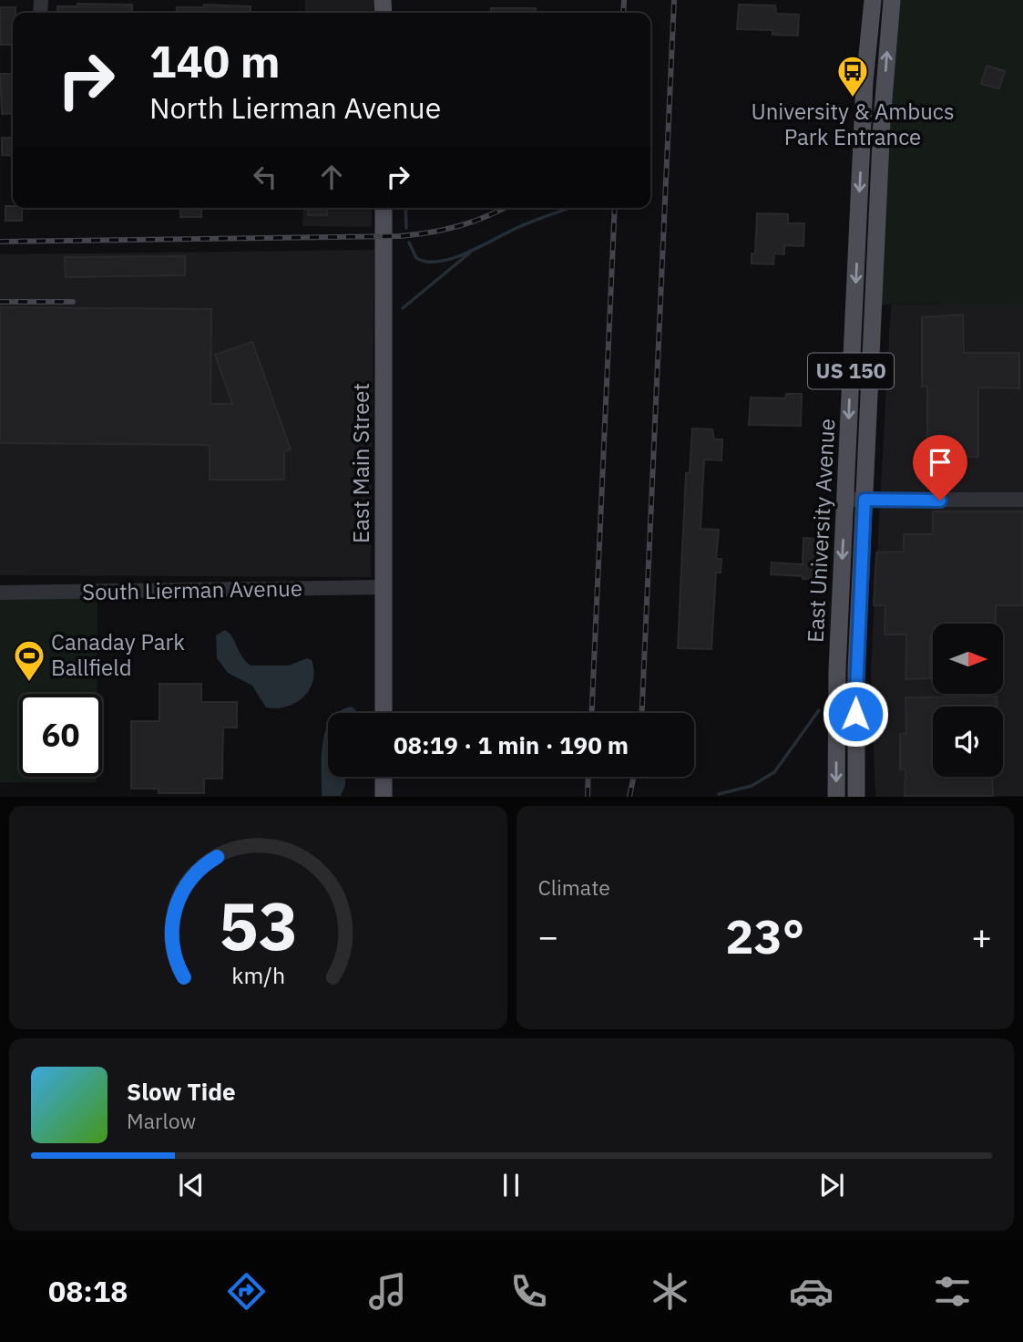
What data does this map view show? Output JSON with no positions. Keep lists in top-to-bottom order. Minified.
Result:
{"streets":{"main road":["US 150","East Main Street","East University Avenue"],"street":["South Lierman Avenue"]},"crossings":[["East Main Street","South Lierman Avenue"]],"places":{"bus stop":["University & Ambucs Park Entrance"],"sports":["Canaday Park Ballfield"]},"north":"right","page":{"turn":["140 m","North Lierman Avenue"],"limit":"60","trip":"08:19 · 1 min · 190 m","tile":"Climate","heat":["−","23°","+"],"song":["Slow Tide","Marlow"],"tabs":"08:18","gauge":["53","km/h"]}}
